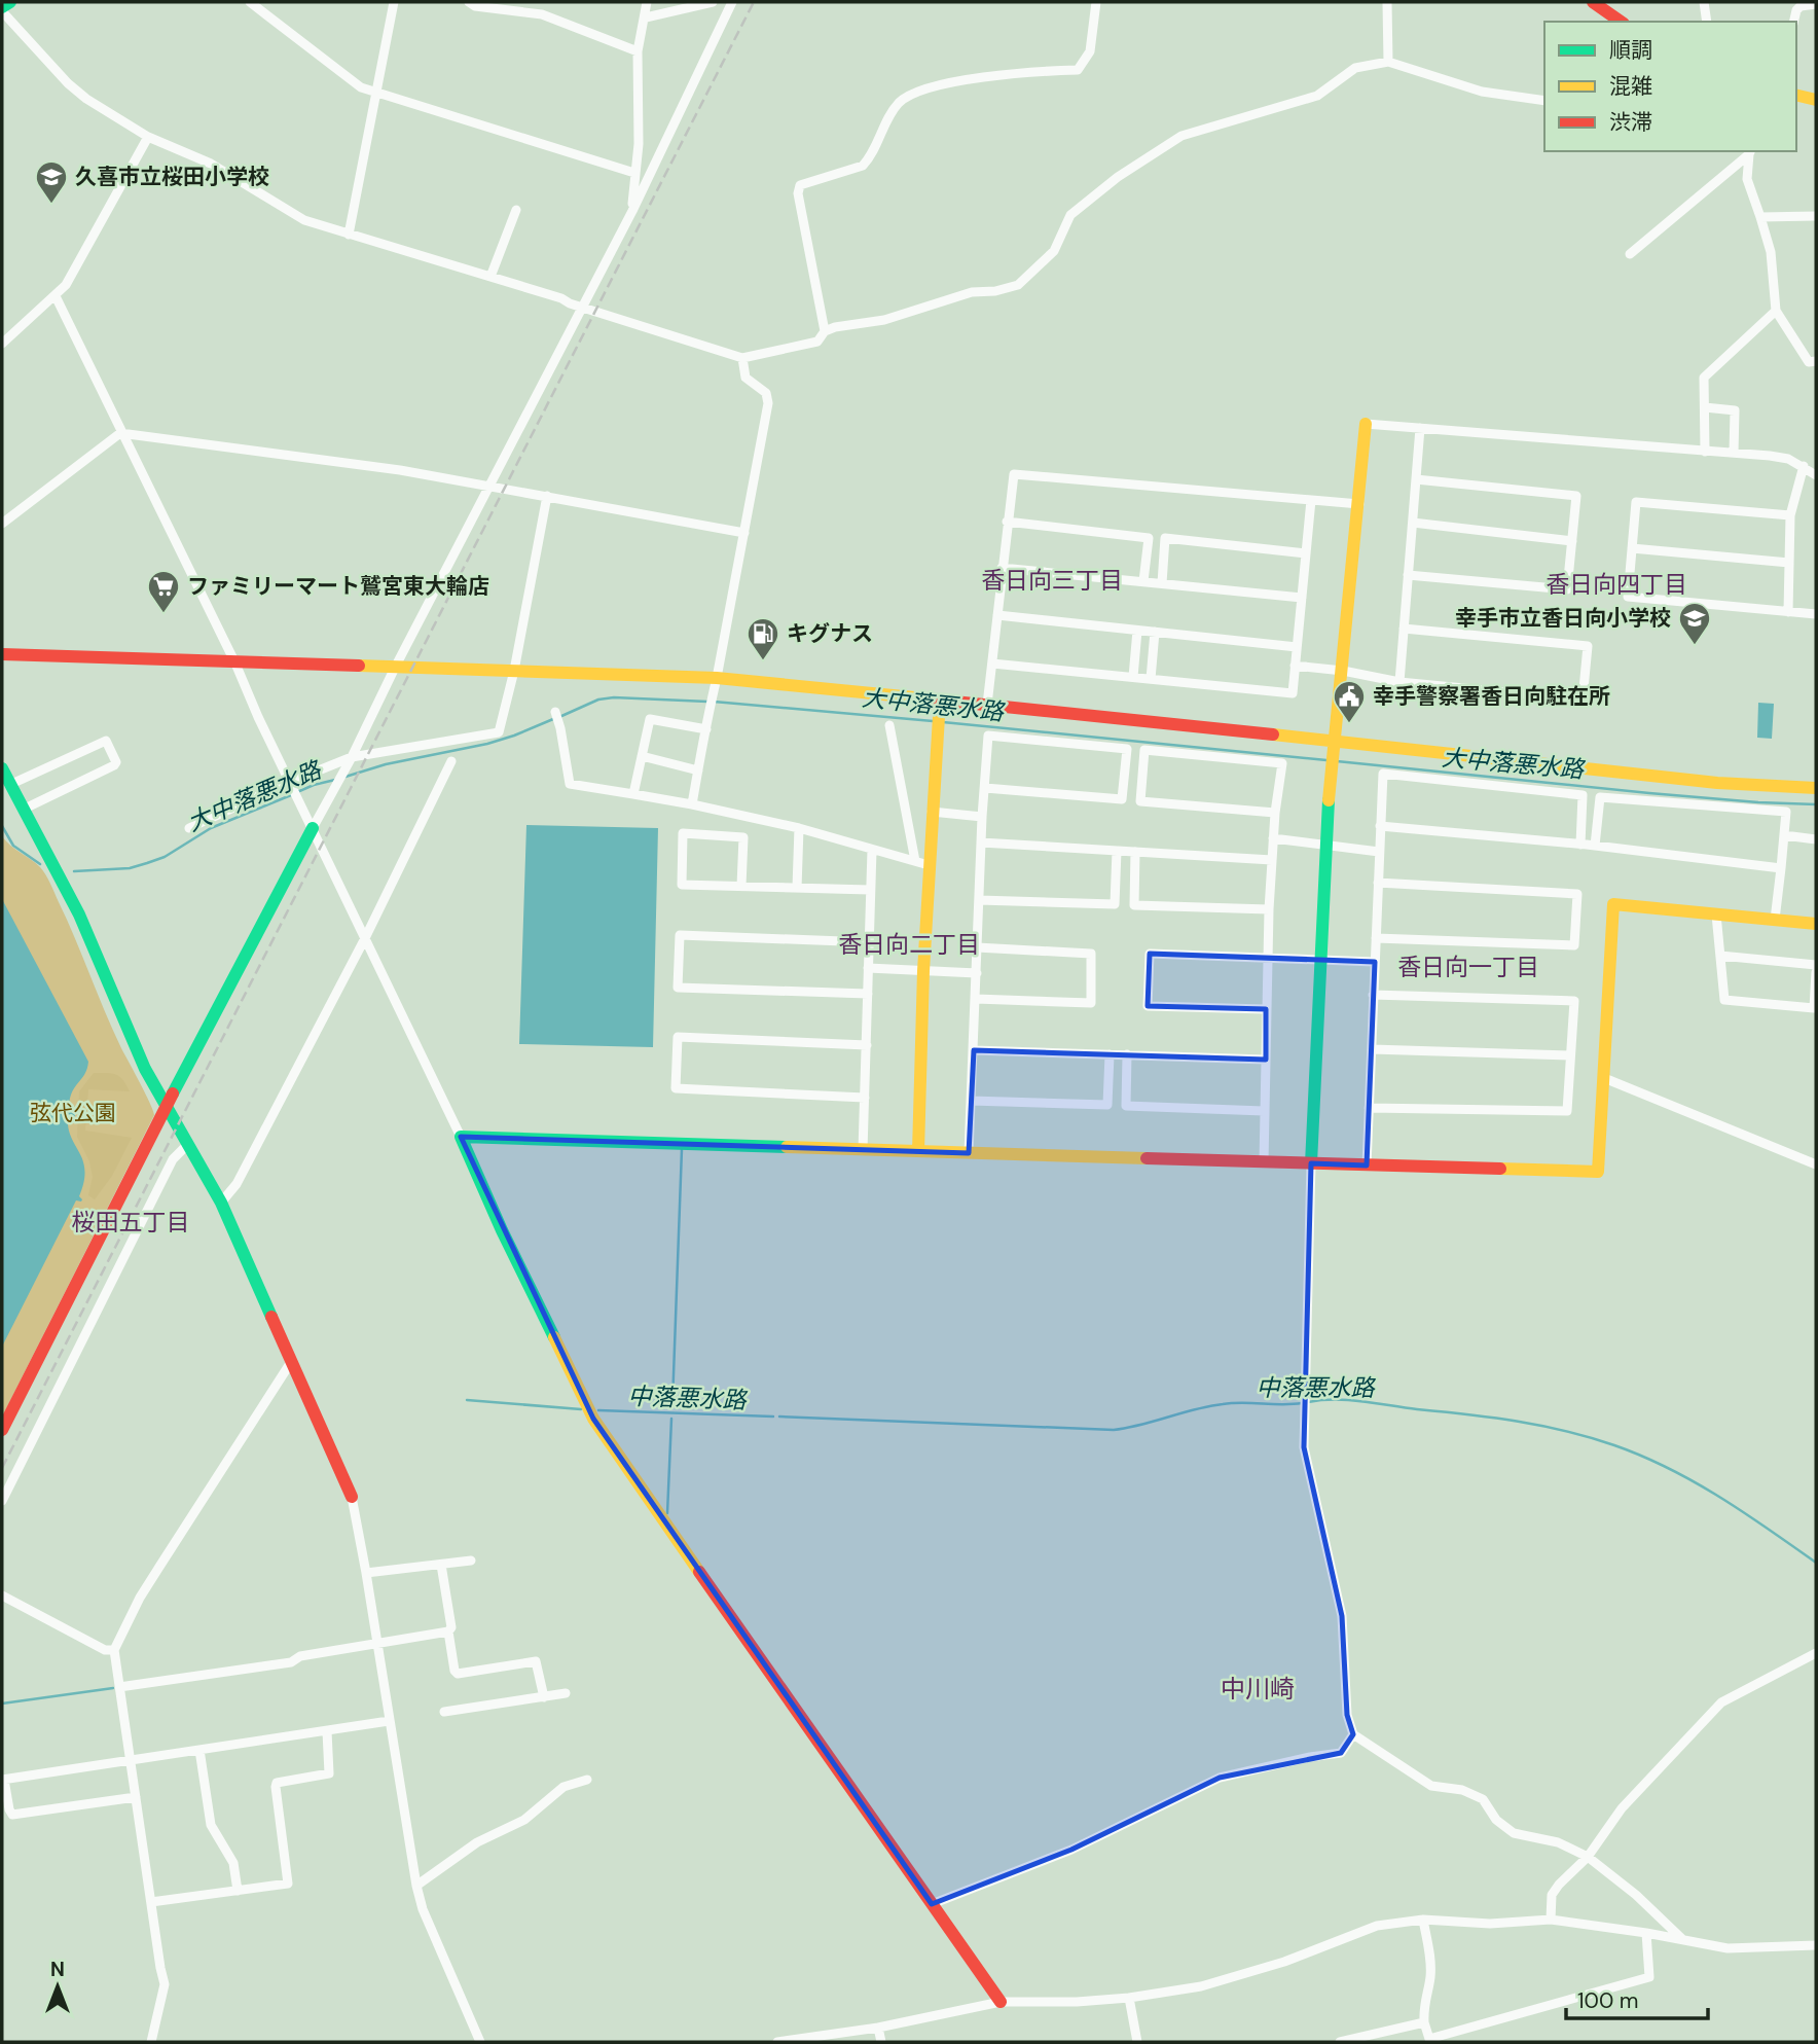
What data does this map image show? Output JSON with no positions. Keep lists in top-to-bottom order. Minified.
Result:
{"districts":["香日向三丁目","香日向四丁目","香日向二丁目","香日向一丁目","桜田五丁目","中川崎"],"water":["大中落悪水路","中落悪水路"],"parks":["弦代公園"],"places":{"school or university":["久喜市立桜田小学校","幸手市立香日向小学校"],"supermarket":["ファミリーマート鷲宮東大輪店"],"fuel station":["キグナス"],"public building":["幸手警察署香日向駐在所"]},"legend":["順調","混雑","渋滞"],"scale_bar":"100 m","north":"top"}
